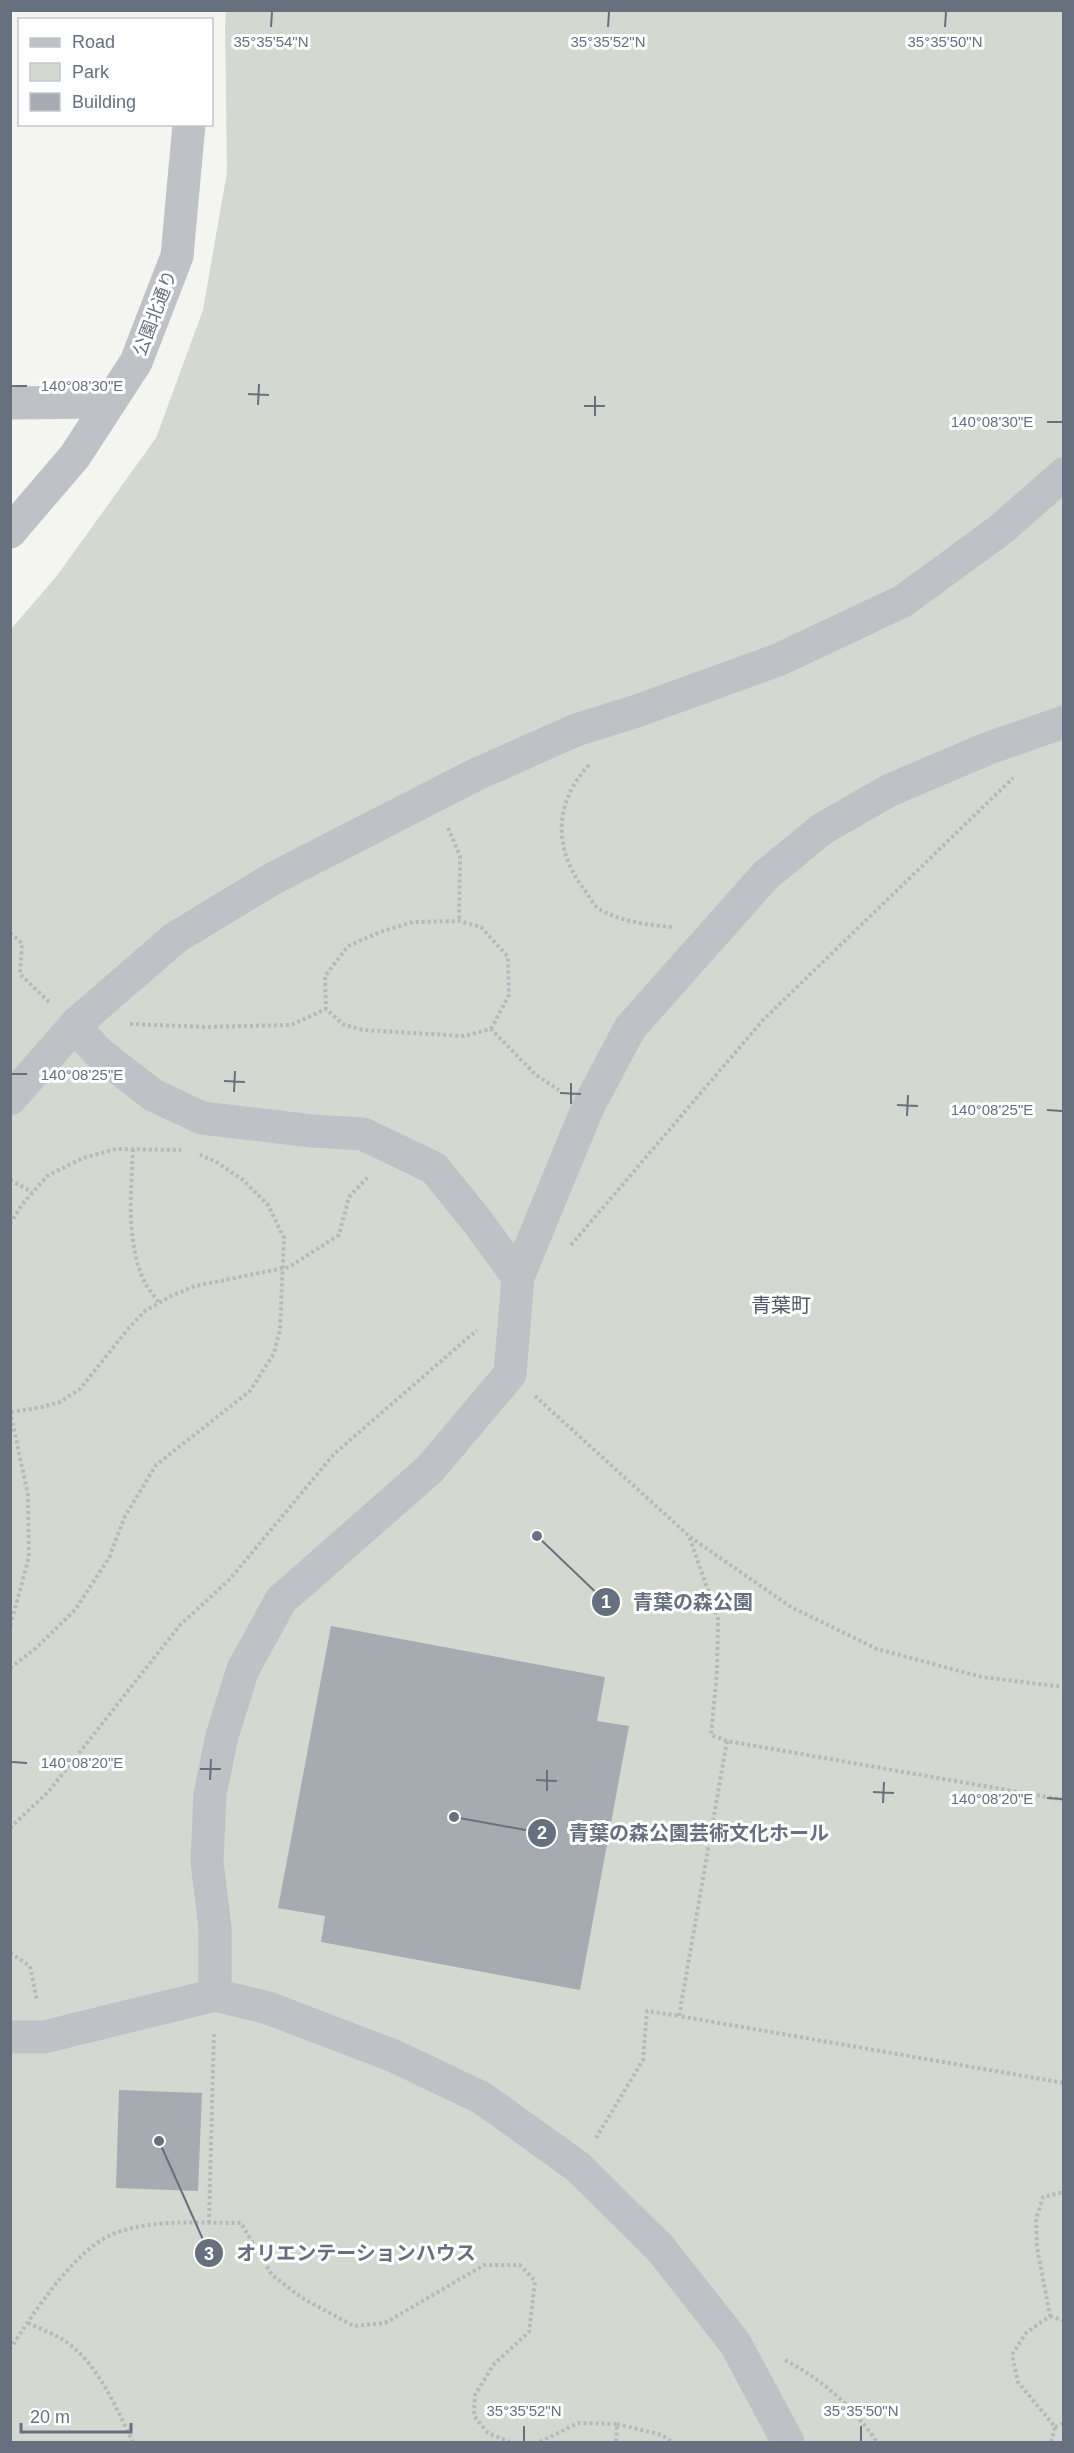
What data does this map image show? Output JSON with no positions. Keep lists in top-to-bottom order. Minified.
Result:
{"streets":{"street":["公園北通り"]},"districts":["青葉町"],"places":["青葉の森公園","青葉の森公園芸術文化ホール","オリエンテーションハウス"],"legend":["Road","Park","Building"],"scale_bar":"20 m","coordinates":["35°35'54\"N","35°35'52\"N","35°35'50\"N","140°08'30\"E","140°08'25\"E","140°08'20\"E"]}
